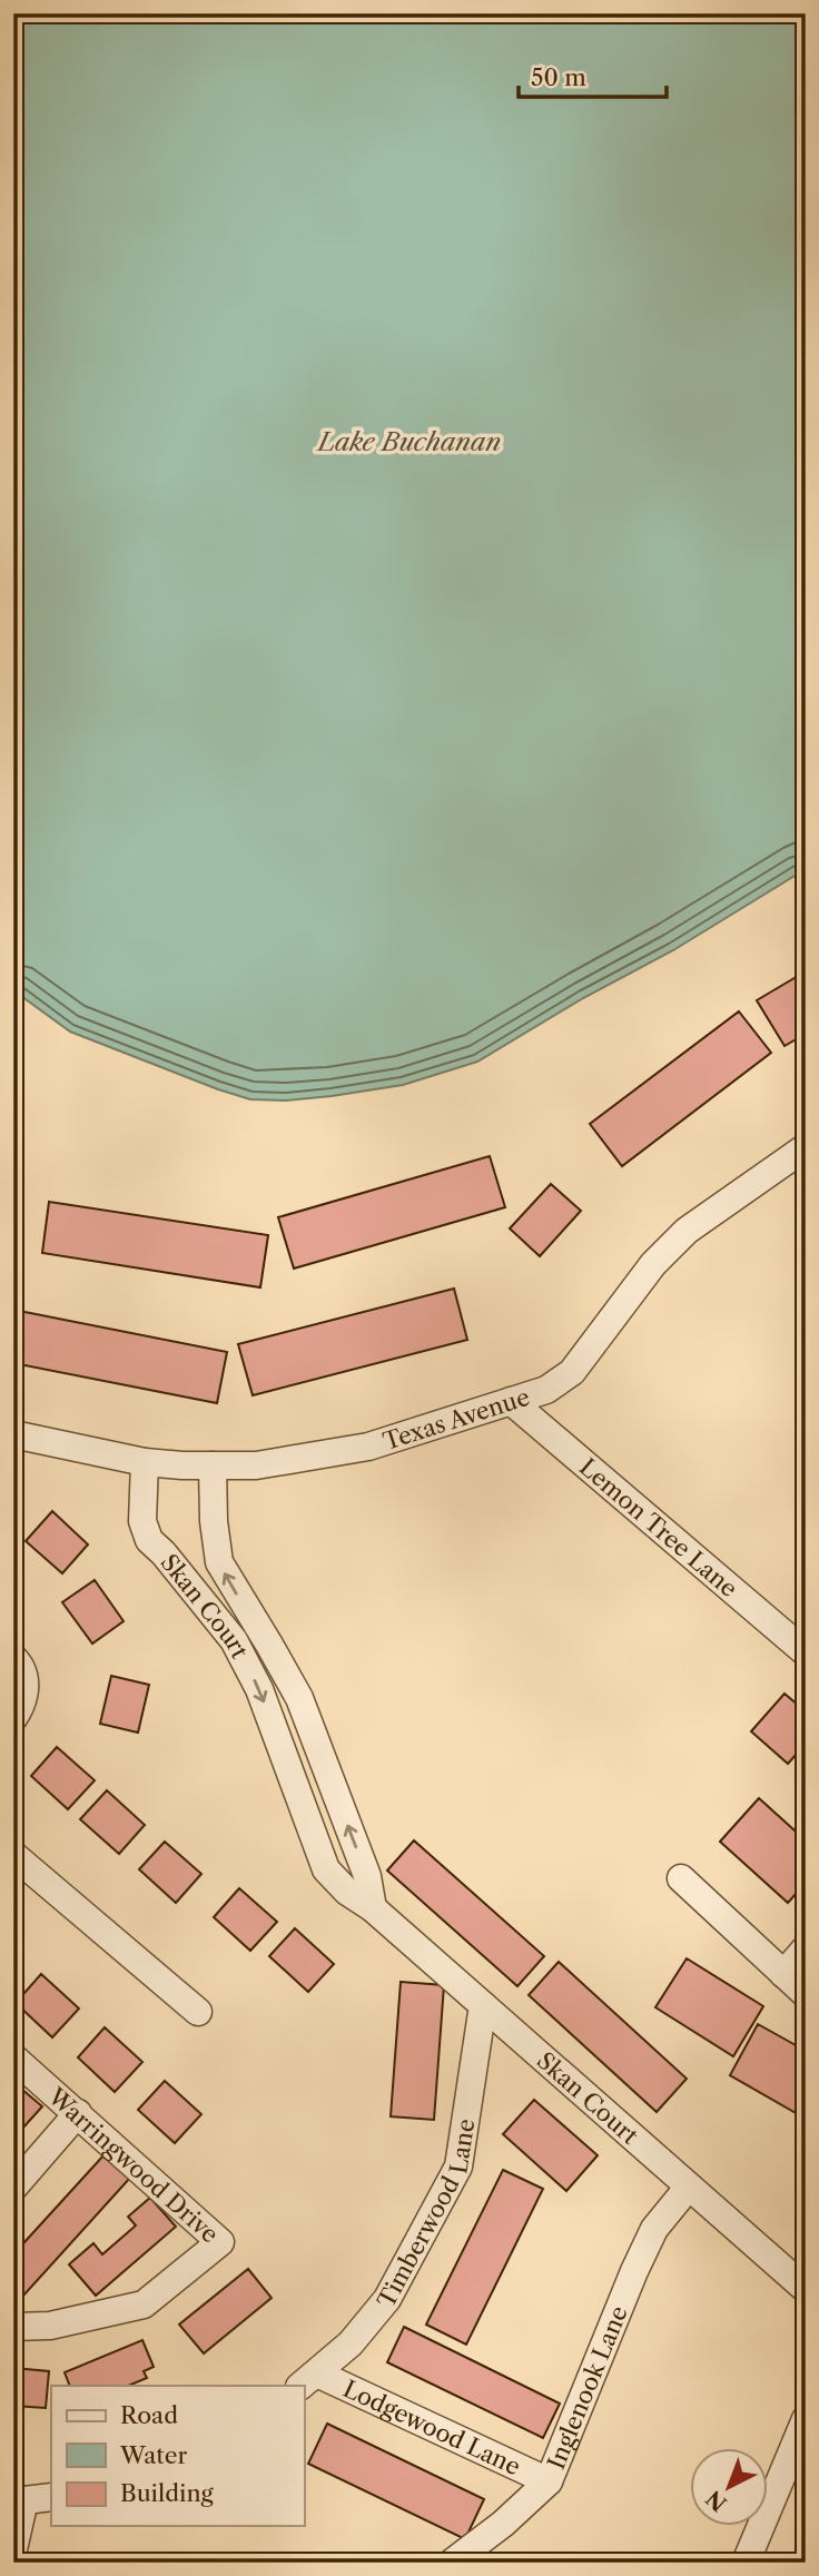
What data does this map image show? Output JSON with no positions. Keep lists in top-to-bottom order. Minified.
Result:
{"streets":{"street":["Texas Avenue","Lemon Tree Lane","Skan Court","Warringwood Drive","Timberwood Lane","Inglenook Lane","Lodgewood Lane"]},"crossings":[["Texas Avenue","Lemon Tree Lane"],["Texas Avenue","Skan Court"],["Skan Court","Timberwood Lane"],["Skan Court","Inglenook Lane"],["Timberwood Lane","Lodgewood Lane"],["Inglenook Lane","Lodgewood Lane"]],"water":["Lake Buchanan"],"legend":["Road","Water","Building"],"scale_bar":"50 m","north":"bottom left"}
